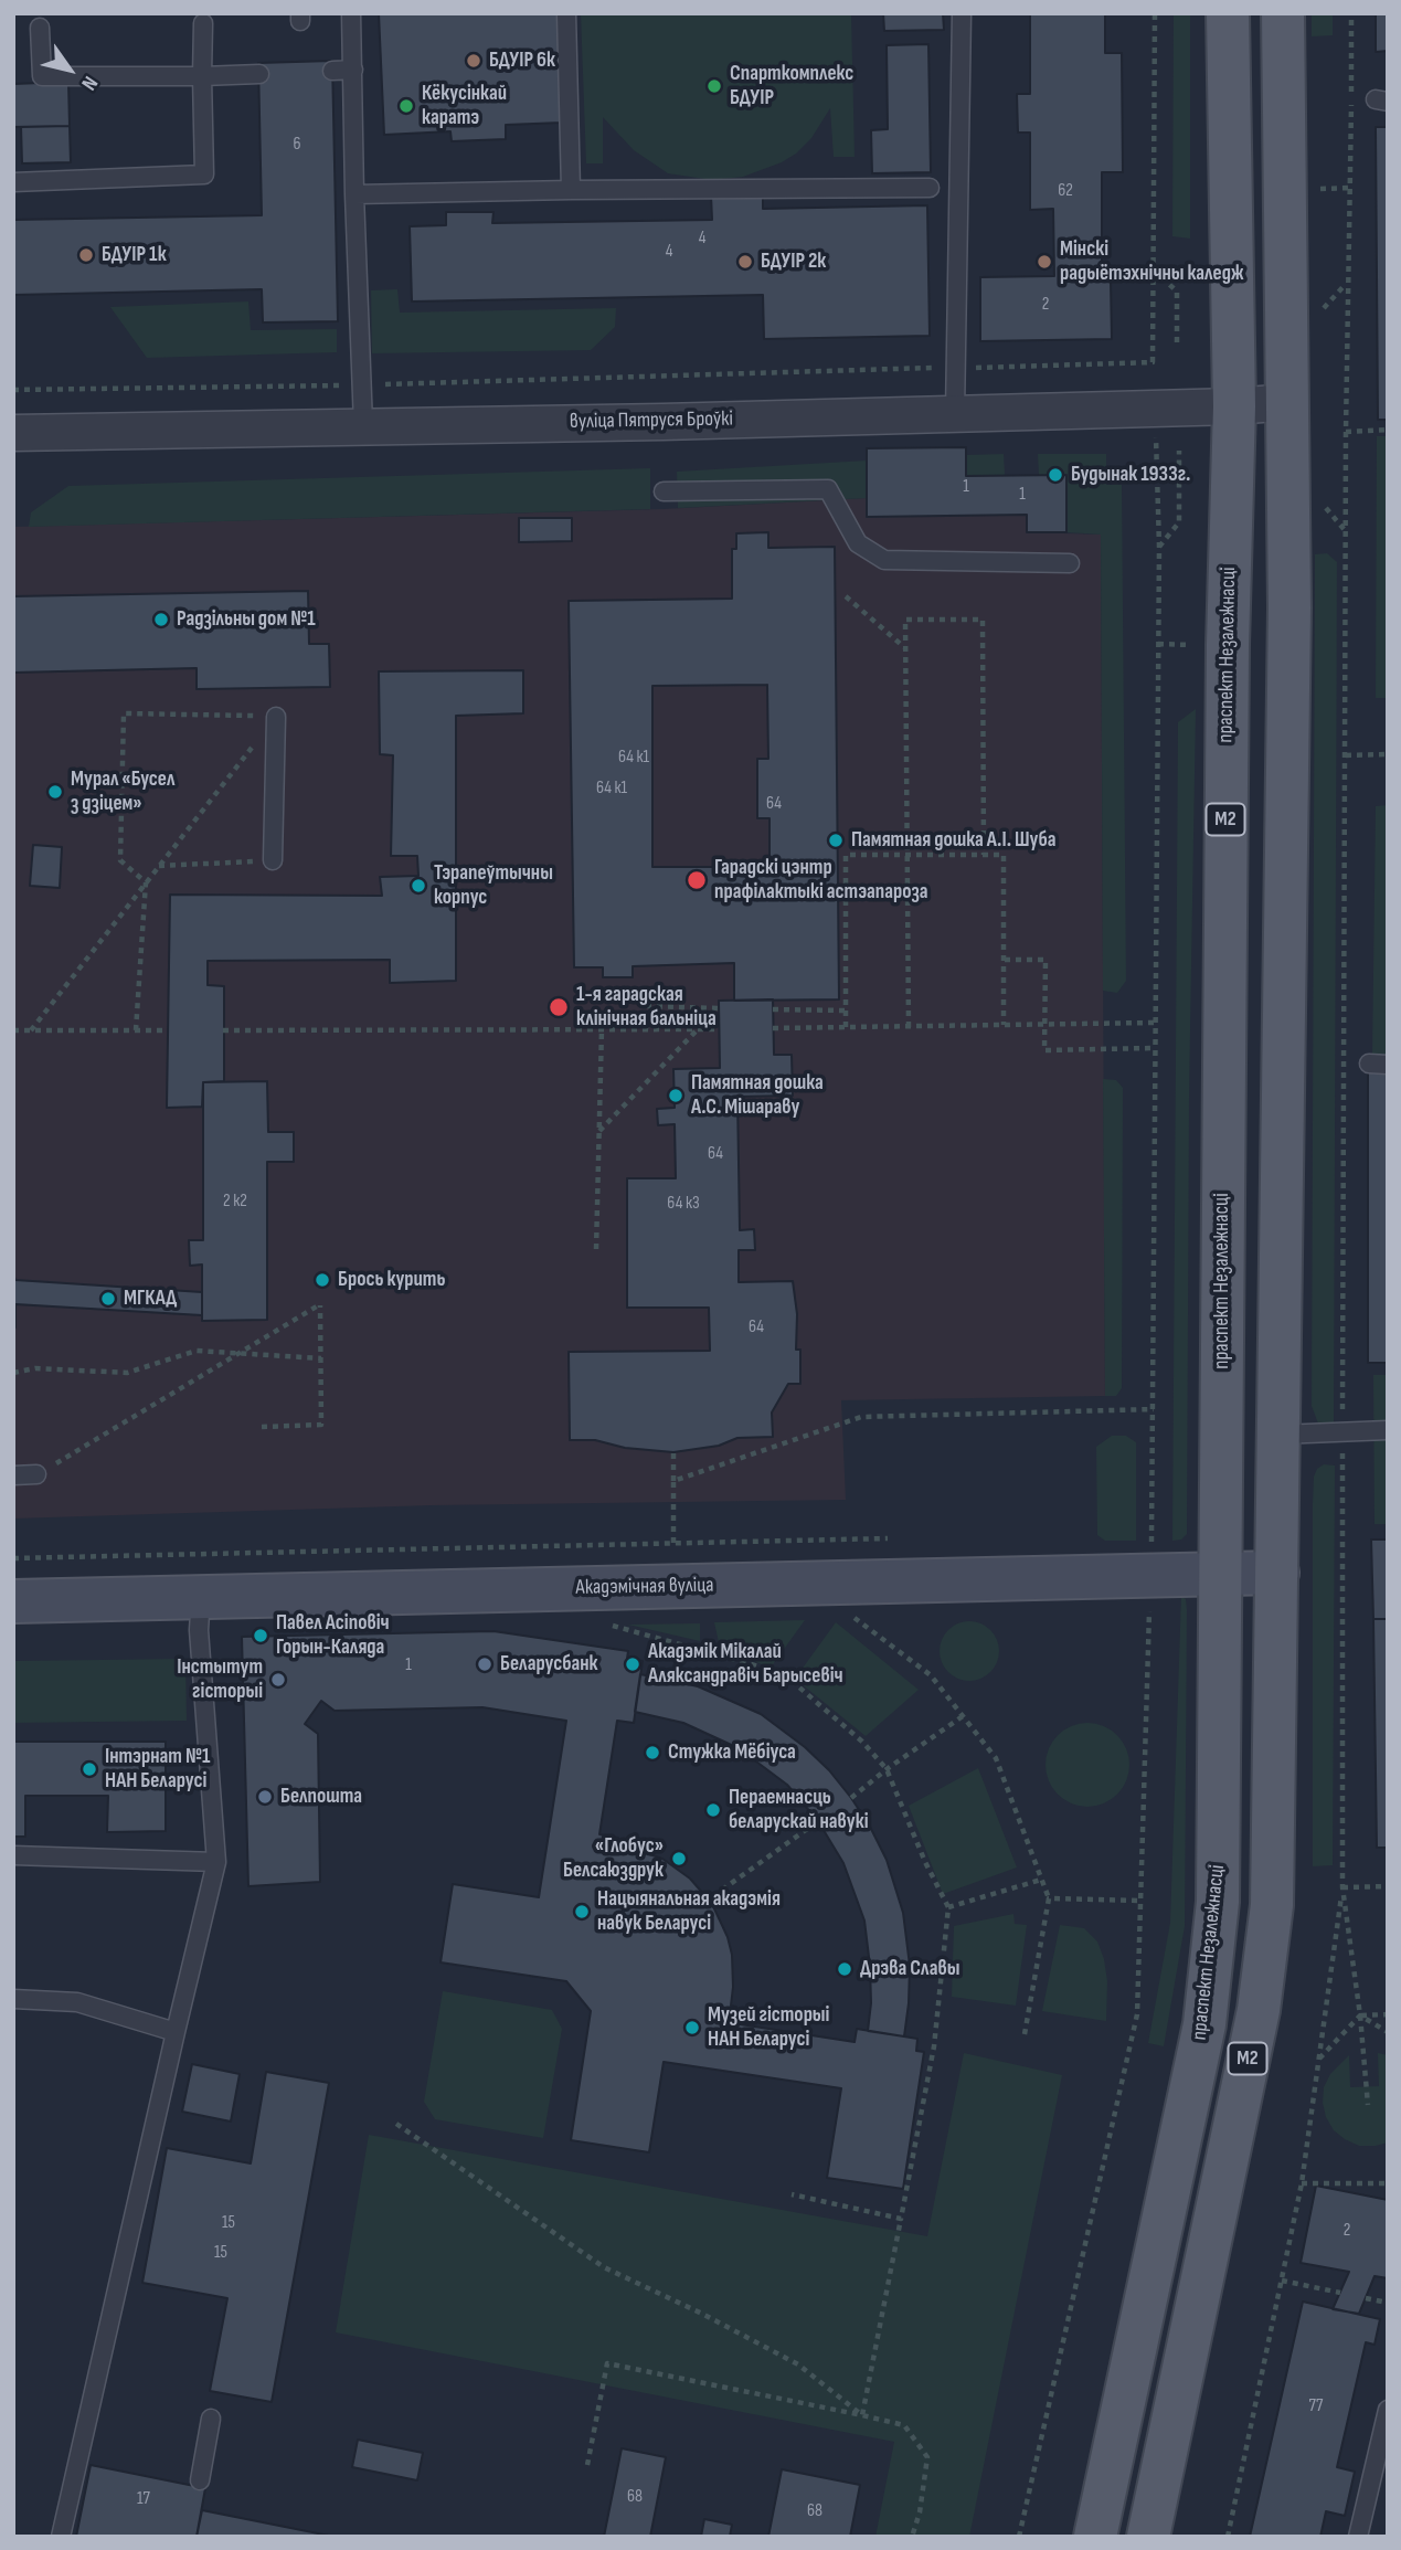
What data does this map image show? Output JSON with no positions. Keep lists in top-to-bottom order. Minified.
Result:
{"streets":{"main road":["праспект Незалежнасці","М2"],"street":["вуліца Пятруся Броўкі","Акадэмічная вуліца"]},"crossings":[["вуліца Пятруся Броўкі","праспект Незалежнасці"],["вуліца Пятруся Броўкі","М2"],["праспект Незалежнасці","Акадэмічная вуліца"],["М2","Акадэмічная вуліца"]],"places":["БДУІР 6к","Спарткомплекс БДУІР","Кёкусінкай каратэ","БДУІР 1к","БДУІР 2к","Мінскі радыётэхнічны каледж","Будынак 1933г.","Радзільны дом №1","Мурал «Бусел з дзіцем»","Памятная дошка А.І. Шуба","Гарадскі цэнтр прафілактыкі астэапароза","Тэрапеўтычны корпус","1-я гарадская клінічная бальніца","Памятная дошка А.С. Мішараву","Брось курить","МГКАД","Павел Асіповіч Горын-Каляда","Беларусбанк","Акадэмік Мікалай Аляксандравіч Барысевіч","Інстытут гісторыі","Стужка Мёбіуса","Інтэрнат №1 НАН Беларусі","Белпошта","Пераемнасць беларускай навукі","«Глобус» Белсаюздрук","Нацыянальная акадэмія навук Беларусі","Дрэва Славы","Музей гісторыі НАН Беларусі"],"house_numbers":["6","62","4","4","2","1","1","64 к1","64 к1","64","64","2 к2","64 к3","64","1","15","2","15","77","68","17","68"],"north":"bottom right"}
